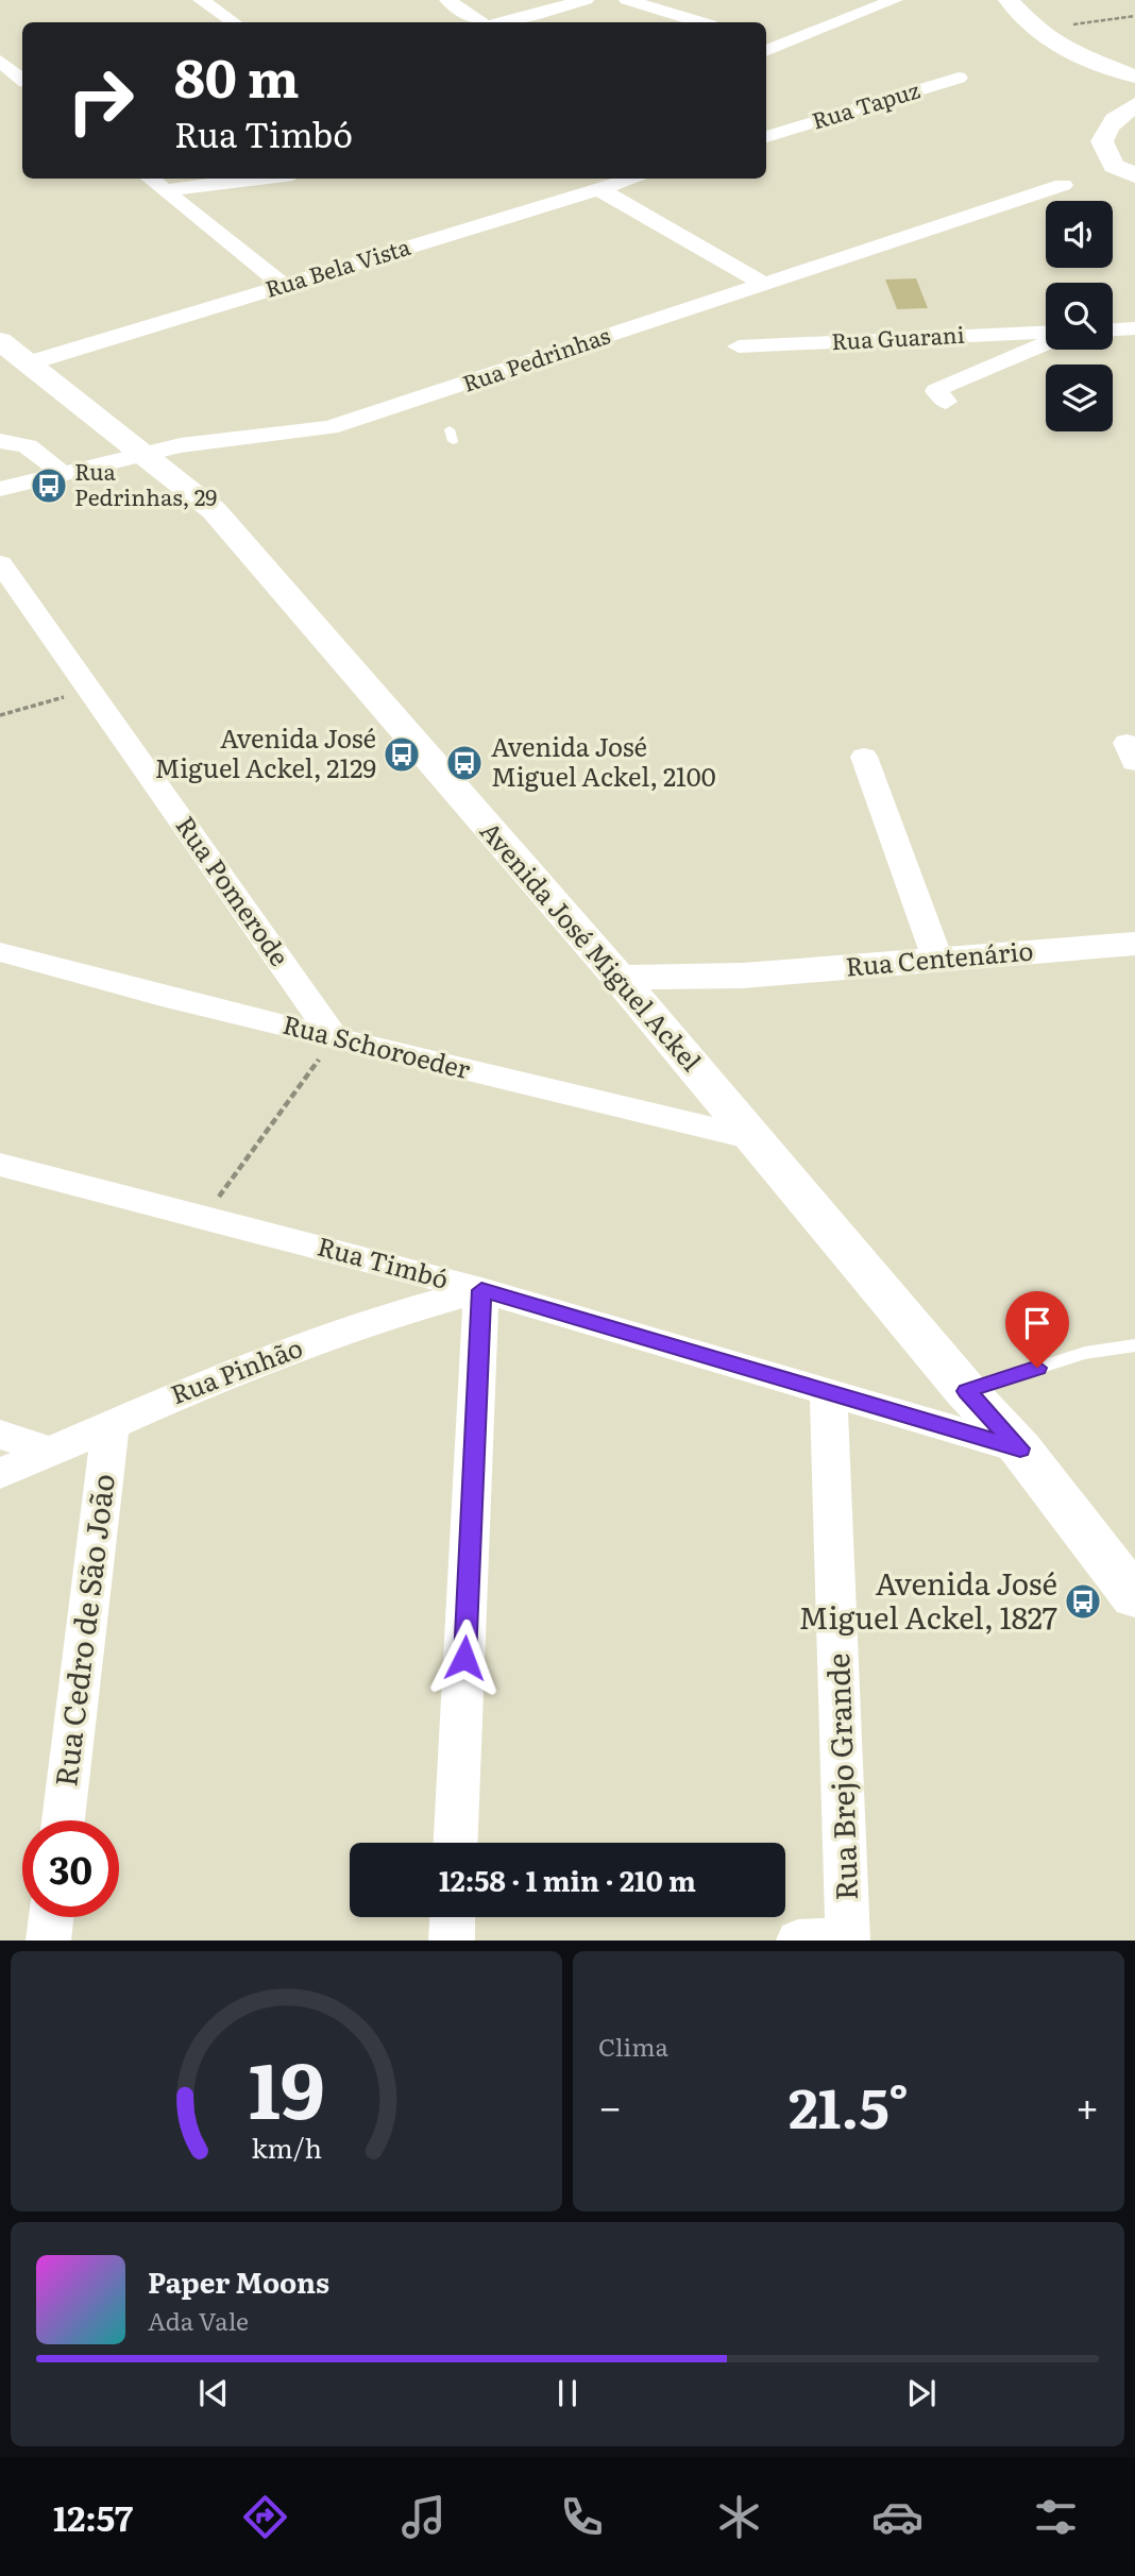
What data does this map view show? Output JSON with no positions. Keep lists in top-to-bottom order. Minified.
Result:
{"streets":{"street":["Rua Tapuz","Rua Bela Vista","Rua Guarani","Rua Pedrinhas","Rua Pomerode","Avenida José Miguel Ackel","Rua Centenário","Rua Schoroeder","Rua Timbó","Rua Pinhão","Rua Cedro de São João","Rua Brejo Grande"]},"crossings":[["Rua Bela Vista","Avenida José Miguel Ackel"],["Rua Pedrinhas","Avenida José Miguel Ackel"],["Rua Pomerode","Rua Schoroeder"],["Avenida José Miguel Ackel","Rua Centenário"],["Avenida José Miguel Ackel","Rua Schoroeder"],["Avenida José Miguel Ackel","Rua Timbó"],["Rua Timbó","Rua Pinhão"],["Rua Timbó","Rua Brejo Grande"],["Rua Pinhão","Rua Cedro de São João"]],"places":{"bus stop":["Rua Pedrinhas, 29","Avenida José Miguel Ackel, 2129","Avenida José Miguel Ackel, 2100","Avenida José Miguel Ackel, 1827"]},"page":{"turn":["80 m","Rua Timbó"],"limit":"30","trip":"12:58 · 1 min · 210 m","tile":"Clima","heat":["−","21.5°","+"],"song":["Paper Moons","Ada Vale"],"tabs":"12:57","gauge":["19","km/h"]}}
